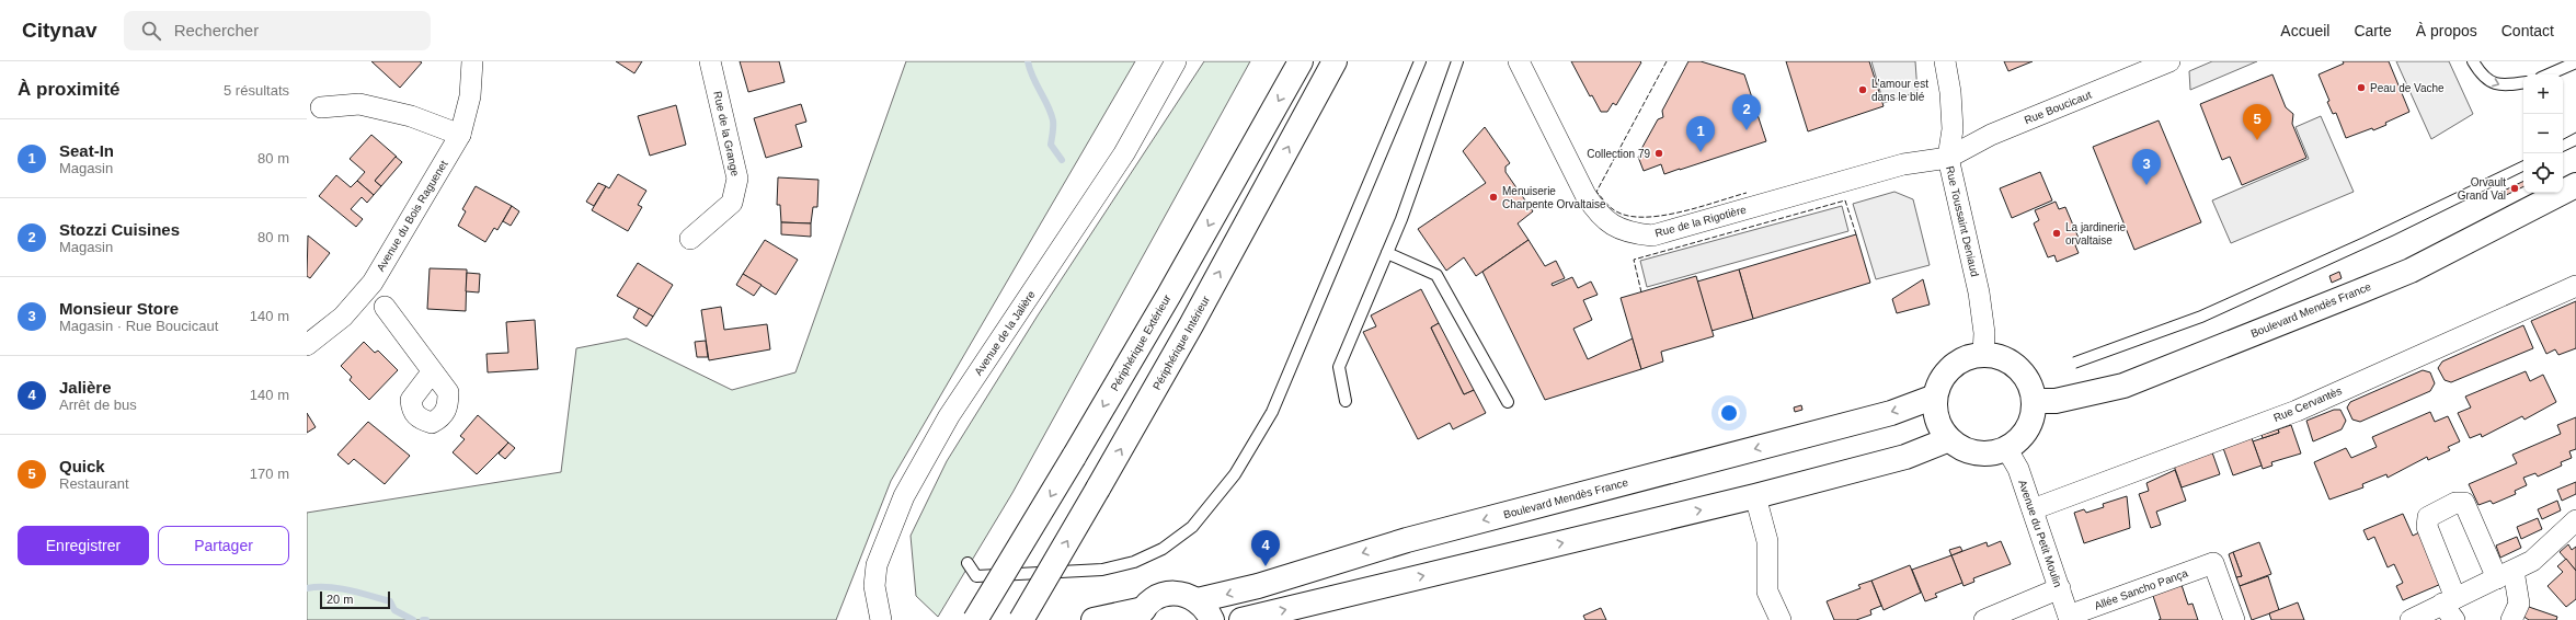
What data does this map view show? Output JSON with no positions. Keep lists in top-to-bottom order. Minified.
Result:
{"streets":{"main road":["Boulevard Mendès France","Périphérique Extérieur","Périphérique Intérieur"],"street":["Rue Boucicaut","Rue de la Grange","Avenue du Bois Raguenet","Rue de la Rigotière","Rue Toussaint Deniaud","Avenue de la Jalière","Rue Cervantès","Avenue du Petit Moulin","Allée Sancho Pança"]},"crossings":[["Rue Boucicaut","Rue de la Rigotière"],["Rue Boucicaut","Rue Toussaint Deniaud"],["Rue de la Rigotière","Rue Toussaint Deniaud"],["Rue Toussaint Deniaud","Boulevard Mendès France"],["Rue Toussaint Deniaud","Avenue du Petit Moulin"],["Boulevard Mendès France","Avenue du Petit Moulin"],["Rue Cervantès","Avenue du Petit Moulin"],["Avenue du Petit Moulin","Allée Sancho Pança"]],"one_way":["Périphérique Extérieur","Périphérique Intérieur"],"places":["Peau de Vache","L'amour est dans le blé","Collection 79","Orvault Grand Val","Menuiserie Charpente Orvaltaise","La jardinerie orvaltaise"],"scale_bar":"20 m","page":{"header":"Citynav","search":"Rechercher","nav":["Accueil","Carte","À propos","Contact"],"heading":["À proximité","5 résultats"],"map_buttons":["+","−"],"pins":["2","5","1","3","4"],"list":[{"mark":"1","name":"Seat-In","note":"Magasin","value":"80 m"},{"mark":"2","name":"Stozzi Cuisines","note":"Magasin","value":"80 m"},{"mark":"3","name":"Monsieur Store","note":"Magasin · Rue Boucicaut","value":"140 m"},{"mark":"4","name":"Jalière","note":"Arrêt de bus","value":"140 m"},{"mark":"5","name":"Quick","note":"Restaurant","value":"170 m"}],"buttons":["Enregistrer","Partager"],"scale":"20 m"}}
